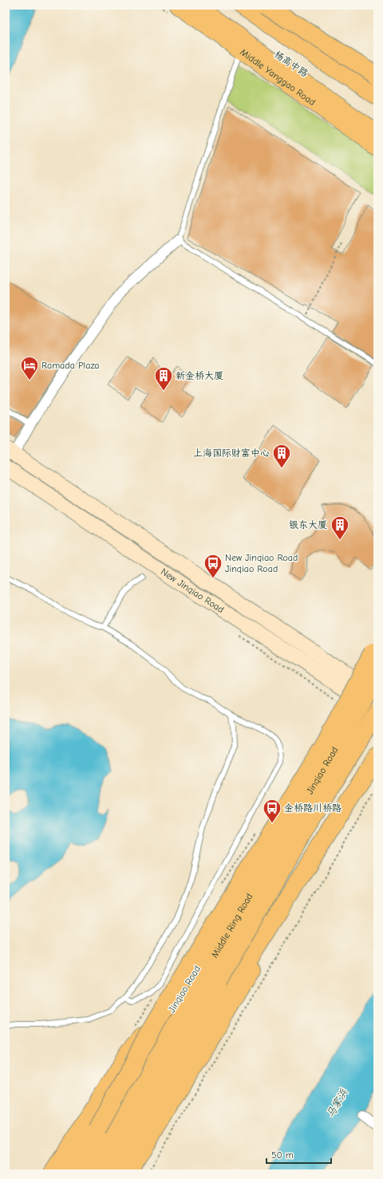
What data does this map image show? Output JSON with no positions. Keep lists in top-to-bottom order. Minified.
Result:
{"streets":{"highway":["杨高中路","Middle Ring Road"],"main road":["Middle Yanggao Road","Jinqiao Road"],"street":["New Jinqiao Road"]},"crossings":[["New Jinqiao Road","Jinqiao Road"],["New Jinqiao Road","Middle Ring Road"],["Jinqiao Road","Middle Ring Road"]],"water":["马家浜"],"places":{"hotel":["Ramada Plaza"],"building":["新金桥大厦","上海国际财富中心","银东大厦"],"bus stop":["New Jinqiao Road Jinqiao Road","金桥路川桥路"]},"scale_bar":"50 m"}
